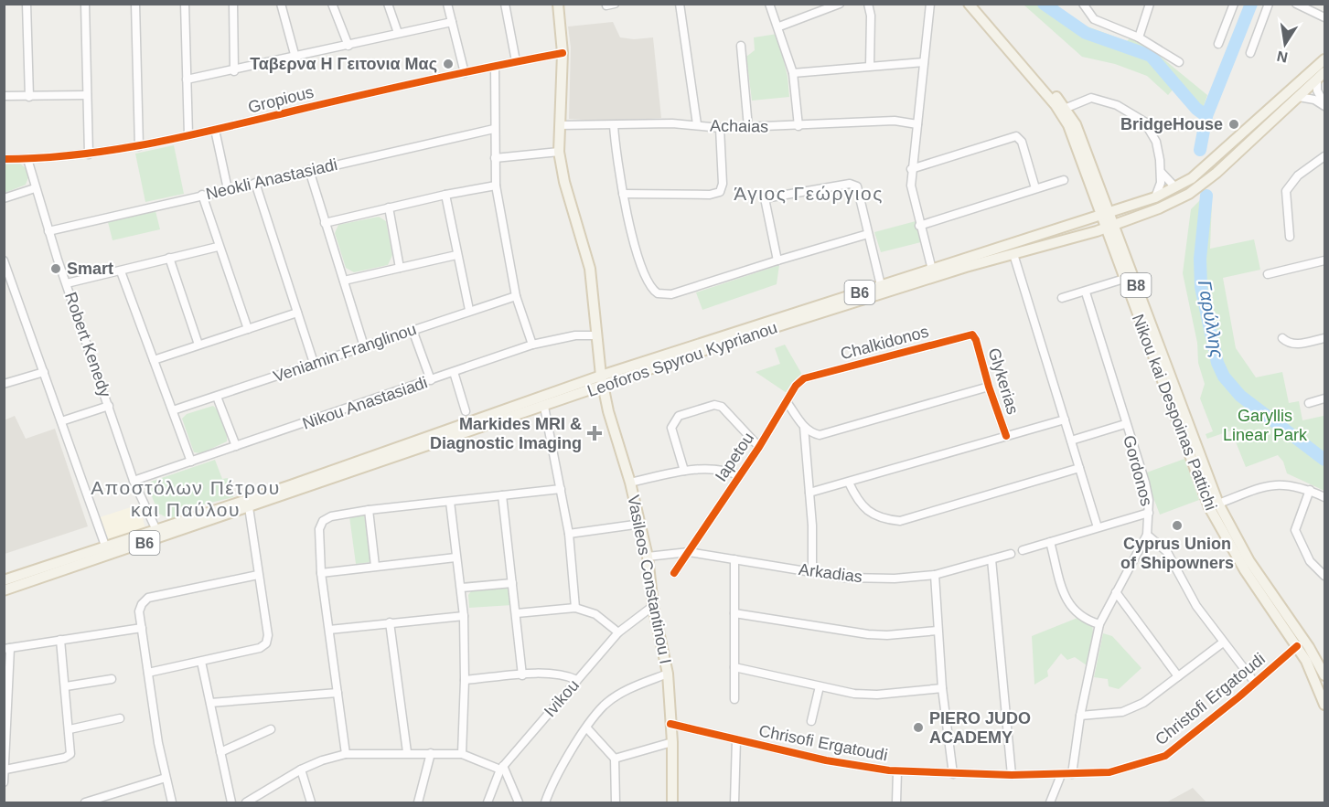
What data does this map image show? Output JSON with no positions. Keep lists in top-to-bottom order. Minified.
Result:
{"streets":{"main road":["B8","B6","Leoforos Spyrou Kyprianou","Nikou kai Despoinas Pattichi","Vasileos Constantinou I"],"street":["Gropious","Achaias","Neokli Anastasiadi","Chalkidonos","Robert Kenedy","Veniamin Franglinou","Glykerias","Nikou Anastasiadi","Iapetou","Gordonos","Arkadias","Ivikou","Christofi Ergatoudi","Chrisofi Ergatoudi"]},"crossings":[["Gropious","Robert Kenedy"],["Gropious","Vasileos Constantinou I"],["Achaias","Vasileos Constantinou I"],["Neokli Anastasiadi","Robert Kenedy"],["Chalkidonos","Glykerias"],["Chalkidonos","Iapetou"],["Robert Kenedy","Leoforos Spyrou Kyprianou"],["Robert Kenedy","Nikou Anastasiadi"],["Leoforos Spyrou Kyprianou","Nikou kai Despoinas Pattichi"],["Leoforos Spyrou Kyprianou","Vasileos Constantinou I"],["Nikou Anastasiadi","Vasileos Constantinou I"],["Nikou kai Despoinas Pattichi","Christofi Ergatoudi"],["Iapetou","Arkadias"],["Arkadias","Vasileos Constantinou I"],["Vasileos Constantinou I","Ivikou"],["Vasileos Constantinou I","Chrisofi Ergatoudi"],["Christofi Ergatoudi","Chrisofi Ergatoudi"]],"districts":["Άγιος Γεώργιος","Αποστόλων Πέτρου και Παύλου"],"water":["Γαρύλλης"],"parks":["Garyllis Linear Park"],"places":{"other":["Ταβερνα Η Γειτονια Μας","BridgeHouse","Smart","Cyprus Union of Shipowners","PIERO JUDO ACADEMY"],"health":["Markides MRI & Diagnostic Imaging"]},"north":"bottom"}
